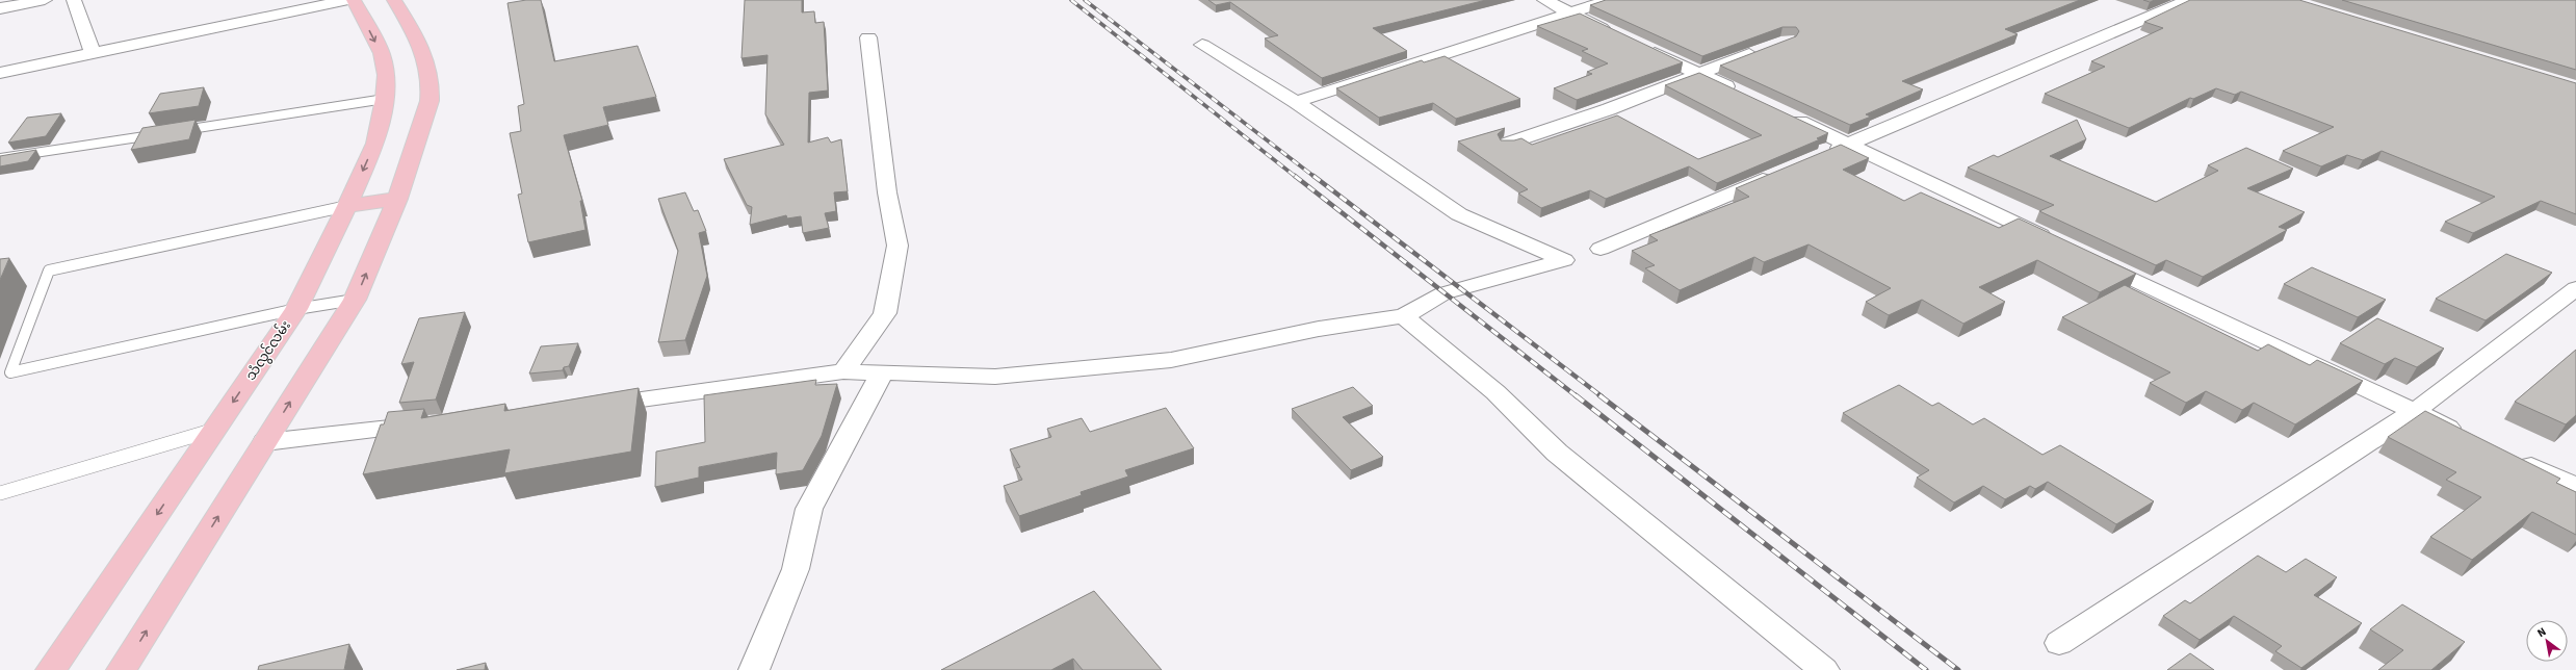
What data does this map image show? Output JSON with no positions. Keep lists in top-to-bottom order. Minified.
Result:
{"streets":{"main road":["သံလွင်လမ်း"]},"north":"top left"}
